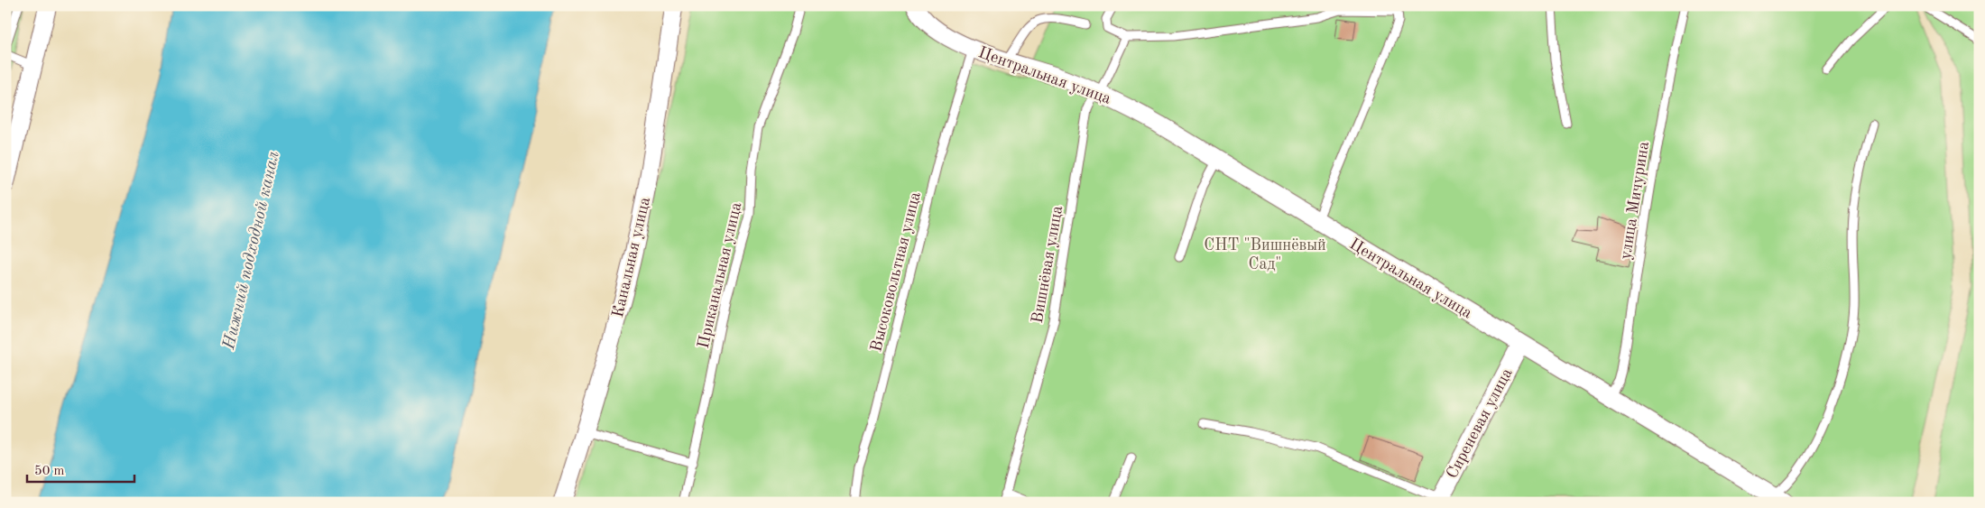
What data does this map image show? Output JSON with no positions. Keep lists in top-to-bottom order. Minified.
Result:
{"streets":{"street":["Центральная улица","Канальная улица","Сиреневая улица"],"lane":["улица Мичурина","Вишнёвая улица","Высоковольтная улица","Приканальная улица"]},"crossings":[["Центральная улица","улица Мичурина"],["Центральная улица","Вишнёвая улица"],["Центральная улица","Высоковольтная улица"],["Центральная улица","Сиреневая улица"]],"water":["Нижний подходной канал"],"parks":["СНТ \"Вишнёвый Сад\""],"scale_bar":"50 m"}
